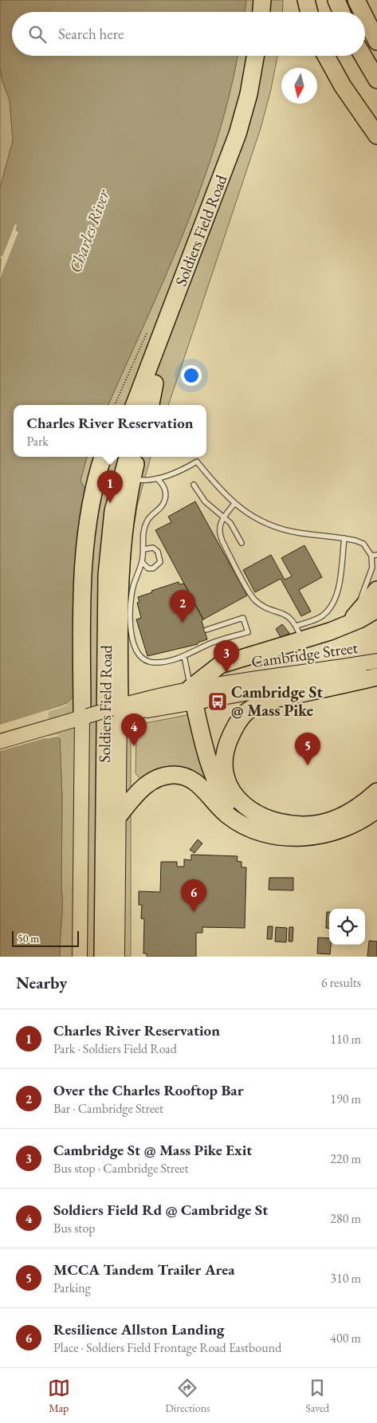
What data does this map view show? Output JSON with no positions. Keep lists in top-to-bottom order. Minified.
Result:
{"streets":{"highway":["Soldiers Field Road"],"main road":["Cambridge Street"]},"water":["Charles River"],"places":{"bus stop":["Cambridge St @ Mass Pike"]},"scale_bar":"50 m","north":"bottom","page":{"search":"Search here","popup":["Charles River Reservation","Park"],"pins":["1","2","3","4","5","6"],"scale":"50 m","heading":["Nearby","6 results"],"list":[{"mark":"1","name":"Charles River Reservation","note":"Park · Soldiers Field Road","value":"110 m"},{"mark":"2","name":"Over the Charles Rooftop Bar","note":"Bar · Cambridge Street","value":"190 m"},{"mark":"3","name":"Cambridge St @ Mass Pike Exit","note":"Bus stop · Cambridge Street","value":"220 m"},{"mark":"4","name":"Soldiers Field Rd @ Cambridge St","note":"Bus stop","value":"280 m"},{"mark":"5","name":"MCCA Tandem Trailer Area","note":"Parking","value":"310 m"},{"mark":"6","name":"Resilience Allston Landing","note":"Place · Soldiers Field Frontage Road Eastbound","value":"400 m"}],"nav":["Map","Directions","Saved"]}}
